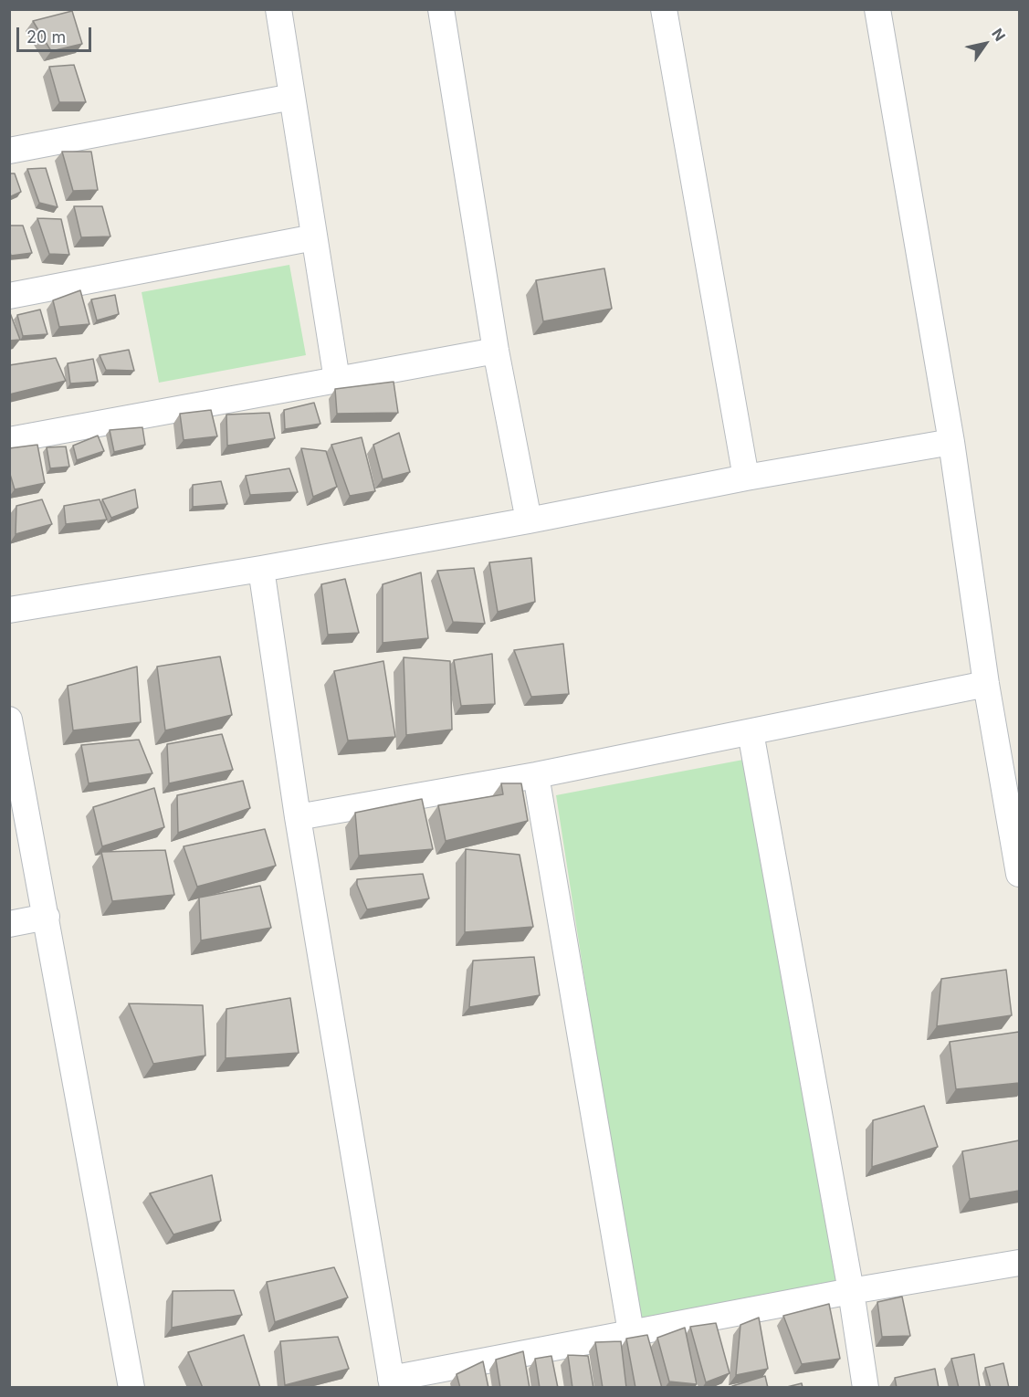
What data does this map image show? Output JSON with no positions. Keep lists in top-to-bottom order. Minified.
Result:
{"scale_bar":"20 m","north":"top right"}
